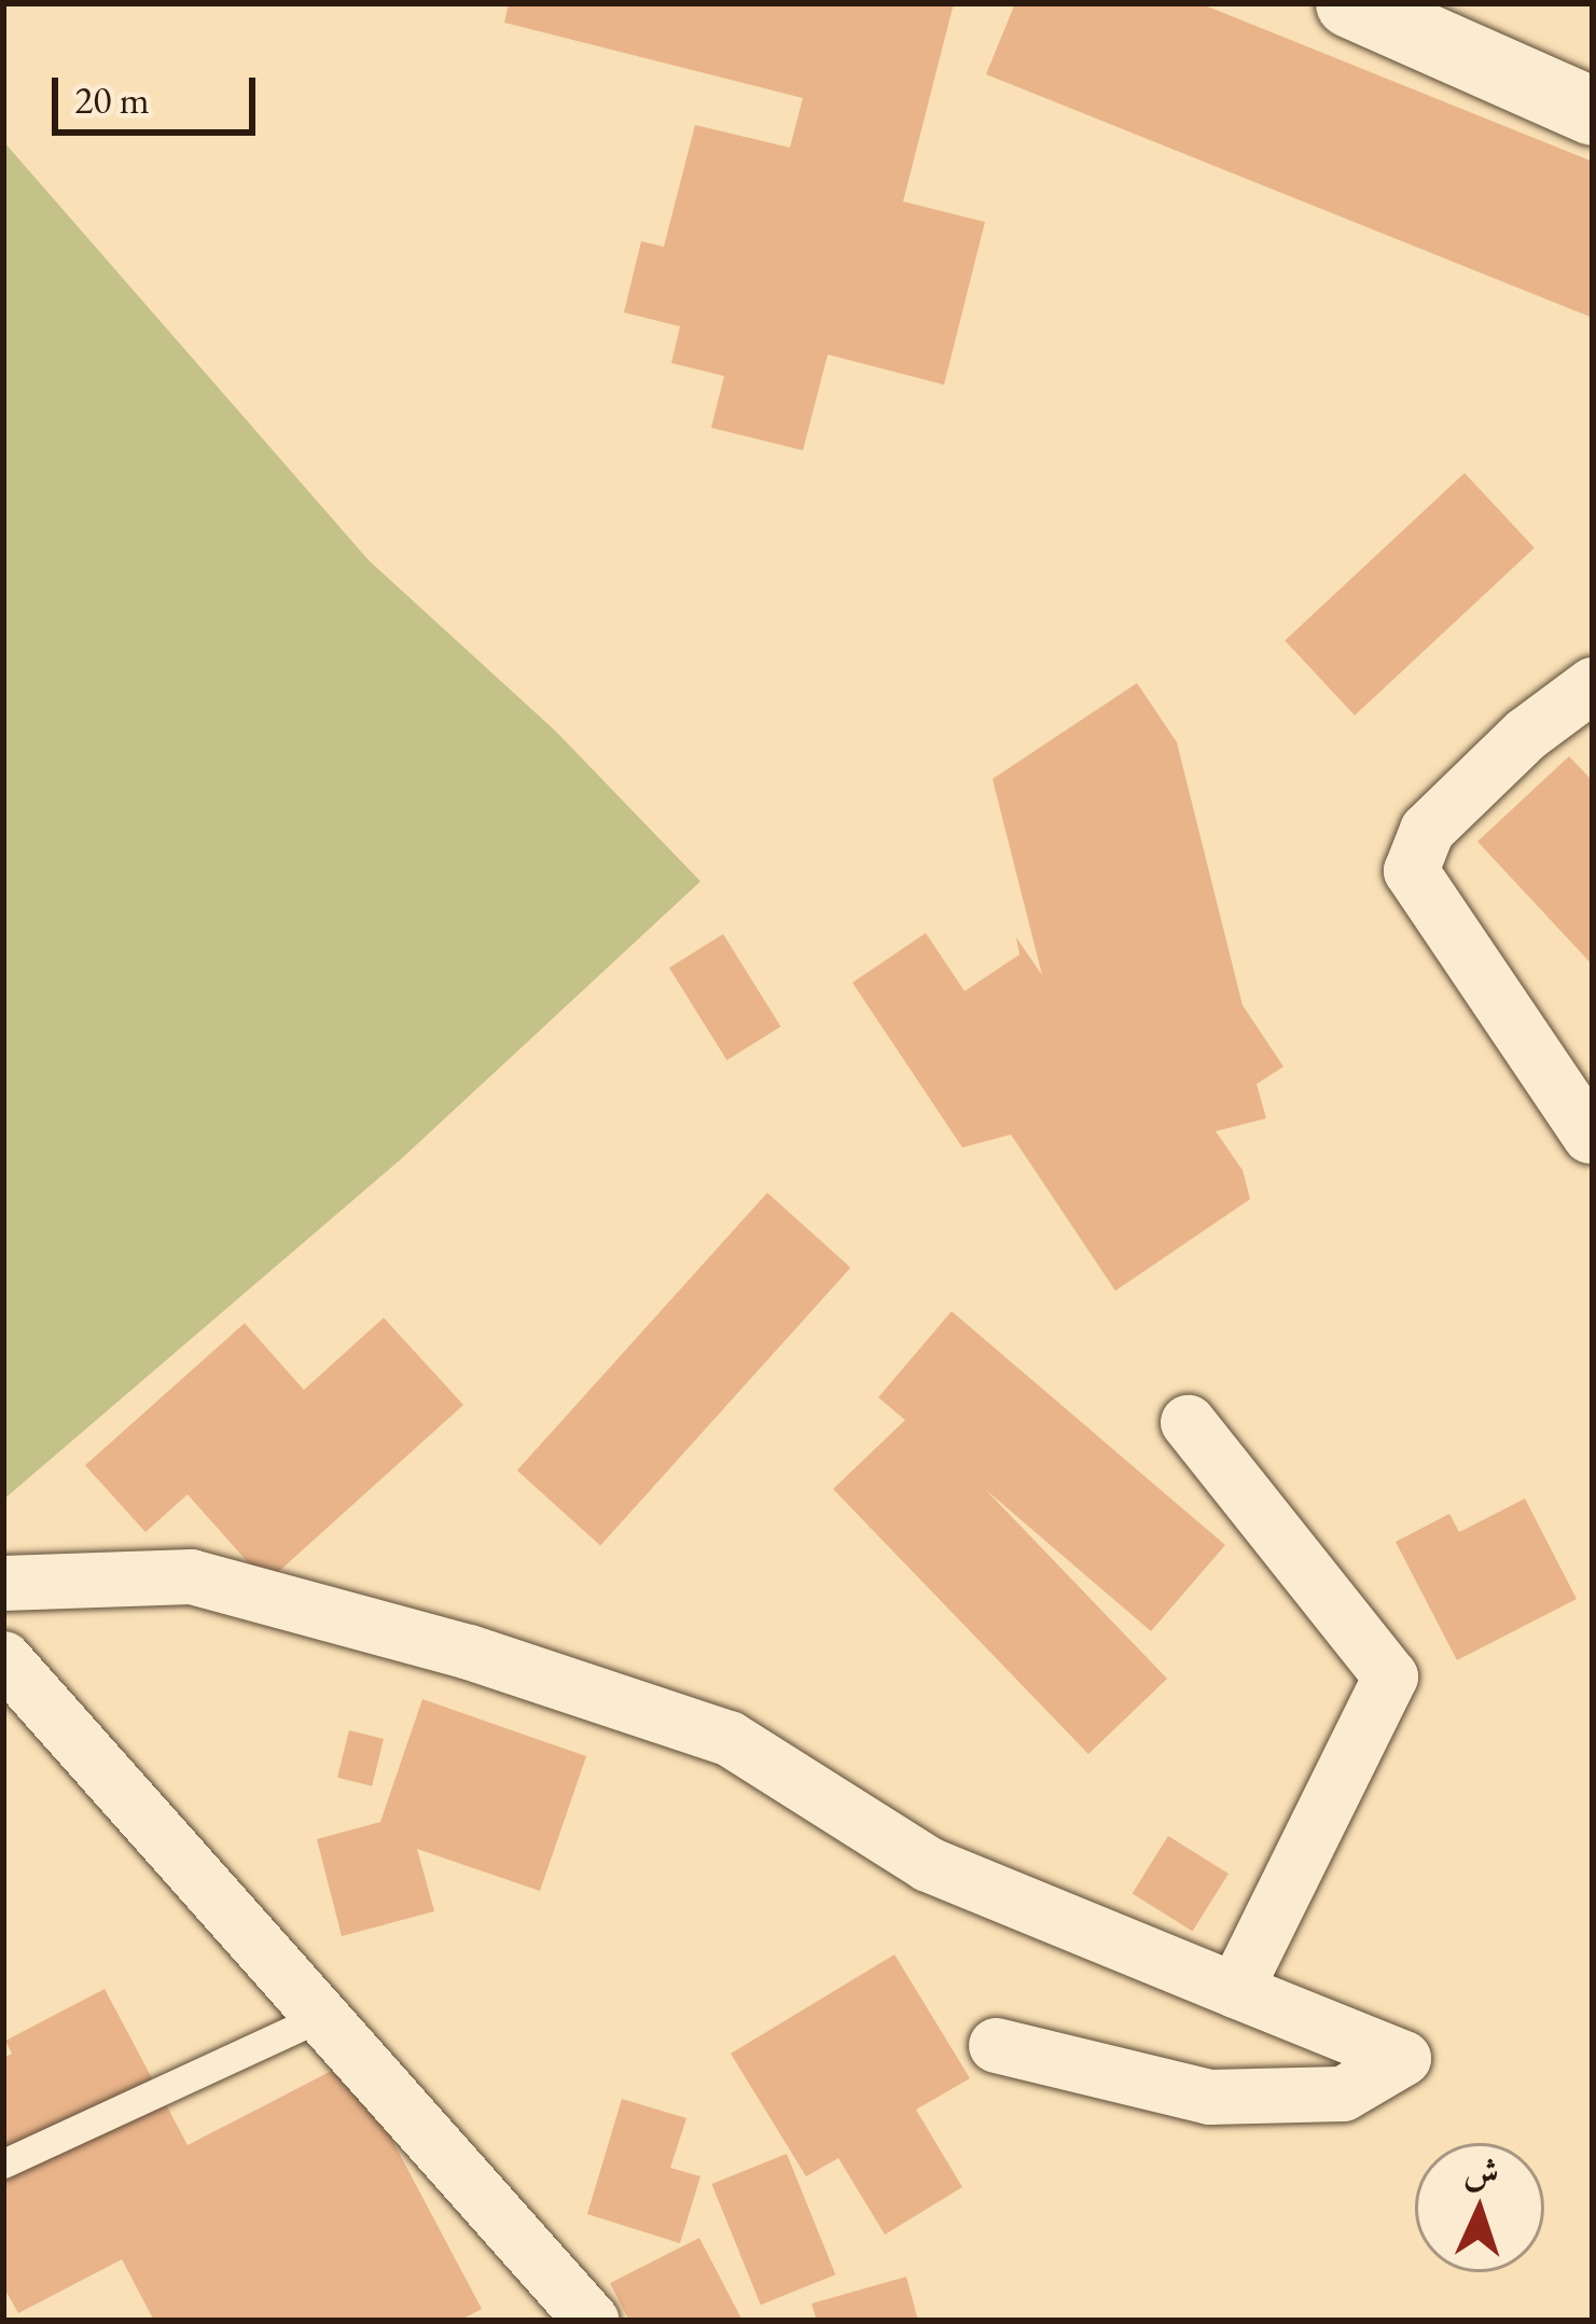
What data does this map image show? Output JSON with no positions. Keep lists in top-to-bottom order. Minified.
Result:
{"scale_bar":"20 m","north":"top"}
